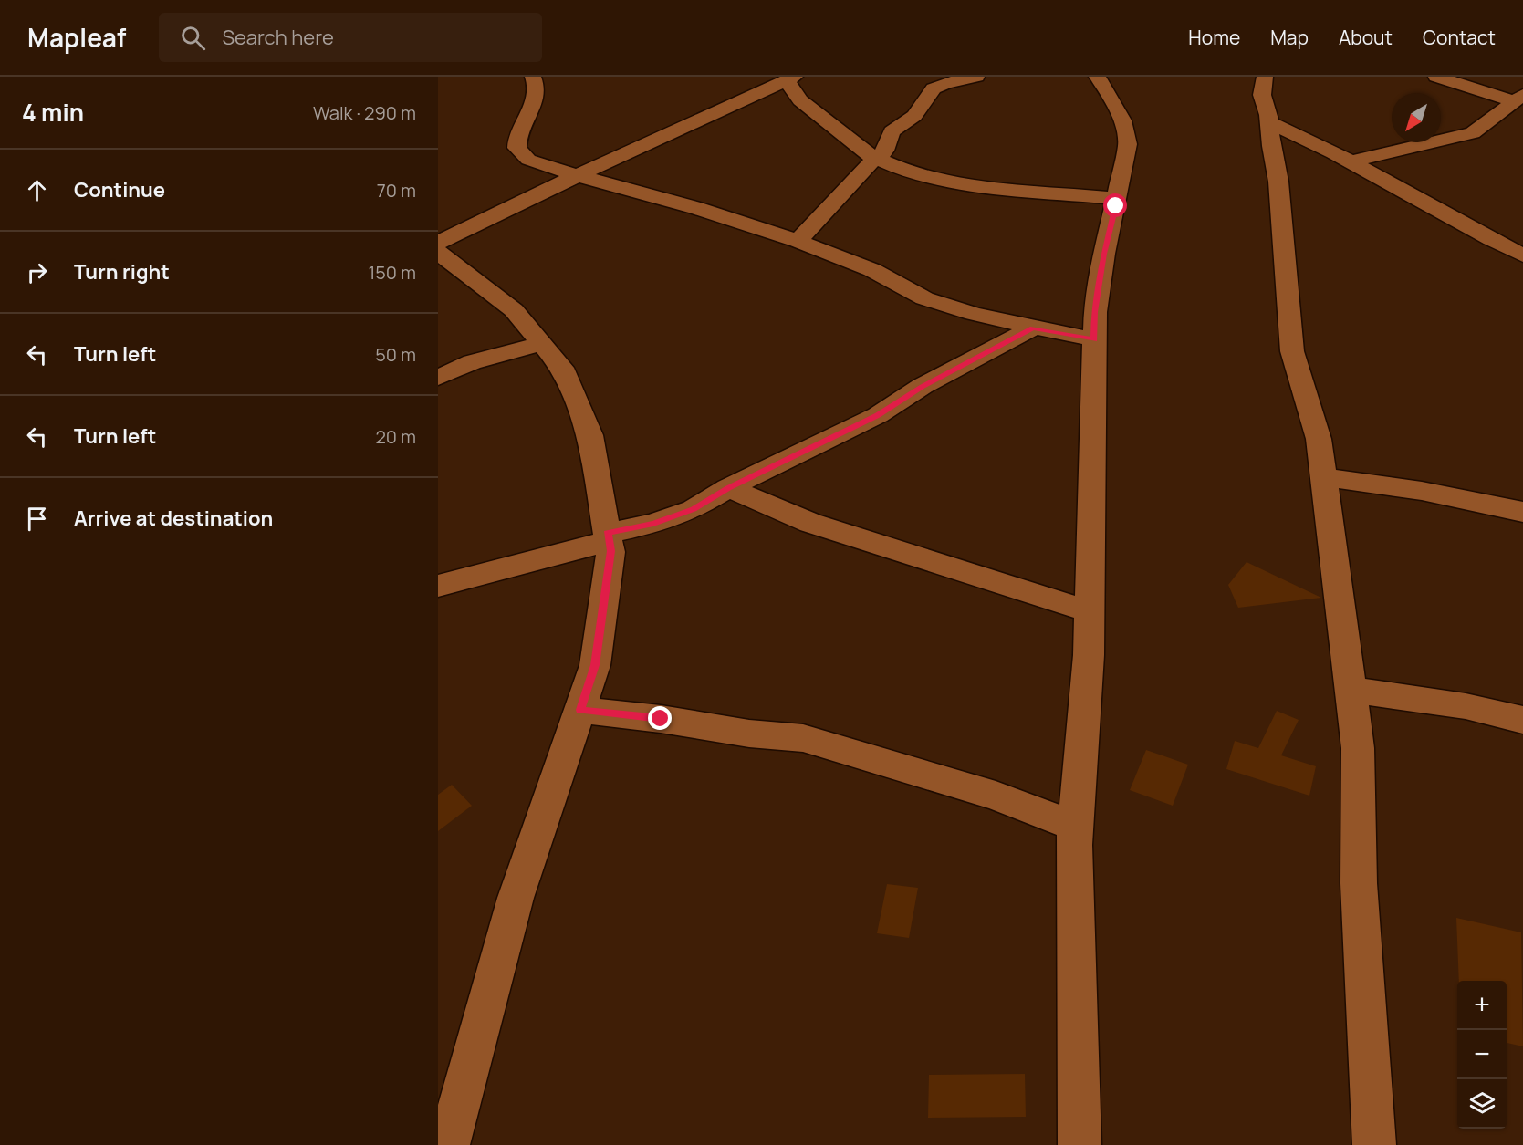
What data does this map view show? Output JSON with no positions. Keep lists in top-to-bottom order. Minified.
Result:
{"north":"bottom left","page":{"header":"Mapleaf","search":"Search here","nav":["Home","Map","About","Contact"],"heading":["4 min","Walk · 290 m"],"list":[["Continue","70 m"],["Turn right","150 m"],["Turn left","50 m"],["Turn left","20 m"],"Arrive at destination"],"map_buttons":["+","−"]}}
